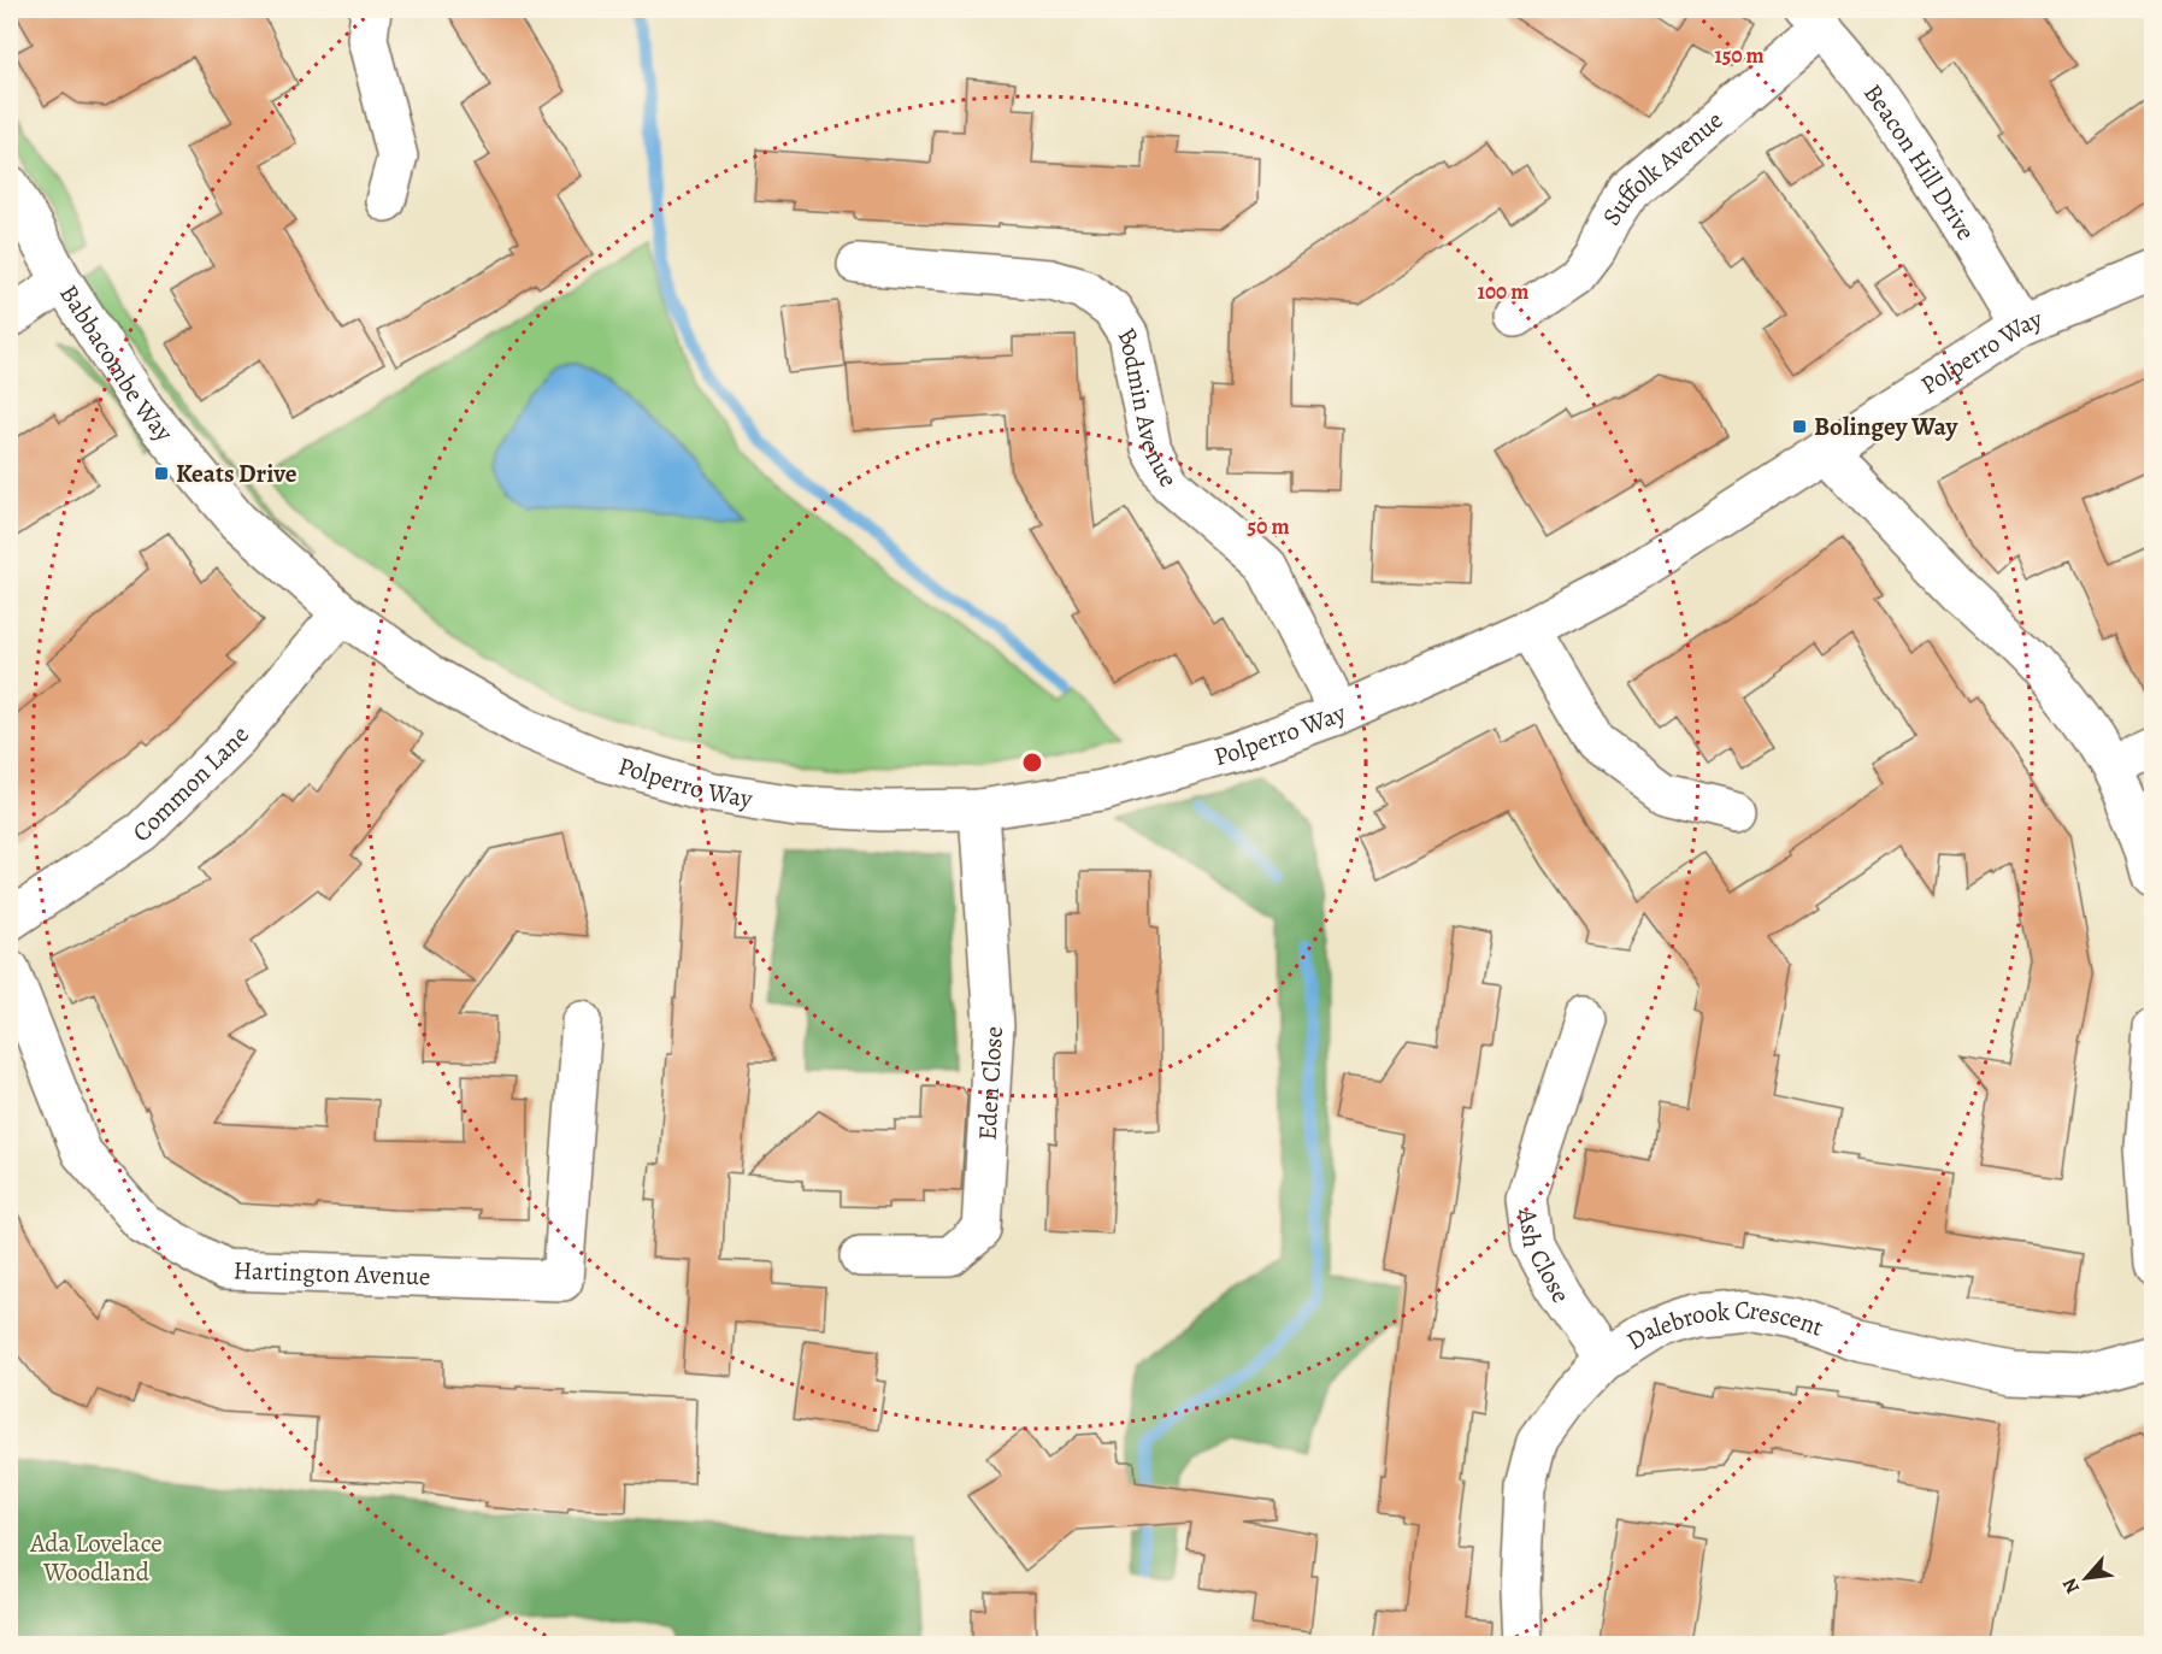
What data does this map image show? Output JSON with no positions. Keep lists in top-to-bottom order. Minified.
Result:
{"streets":{"street":["Beacon Hill Drive","Suffolk Avenue","Polperro Way","Babbacombe Way","Bodmin Avenue","Common Lane","Eden Close","Ash Close","Hartington Avenue","Dalebrook Crescent"]},"crossings":[["Beacon Hill Drive","Suffolk Avenue"],["Beacon Hill Drive","Polperro Way"],["Polperro Way","Babbacombe Way"],["Polperro Way","Bodmin Avenue"],["Polperro Way","Common Lane"],["Polperro Way","Eden Close"],["Babbacombe Way","Common Lane"],["Ash Close","Dalebrook Crescent"]],"parks":["Ada Lovelace Woodland"],"places":{"transit":["Bolingey Way","Keats Drive"]},"north":"bottom left","rings":["150 m","100 m","50 m"]}
